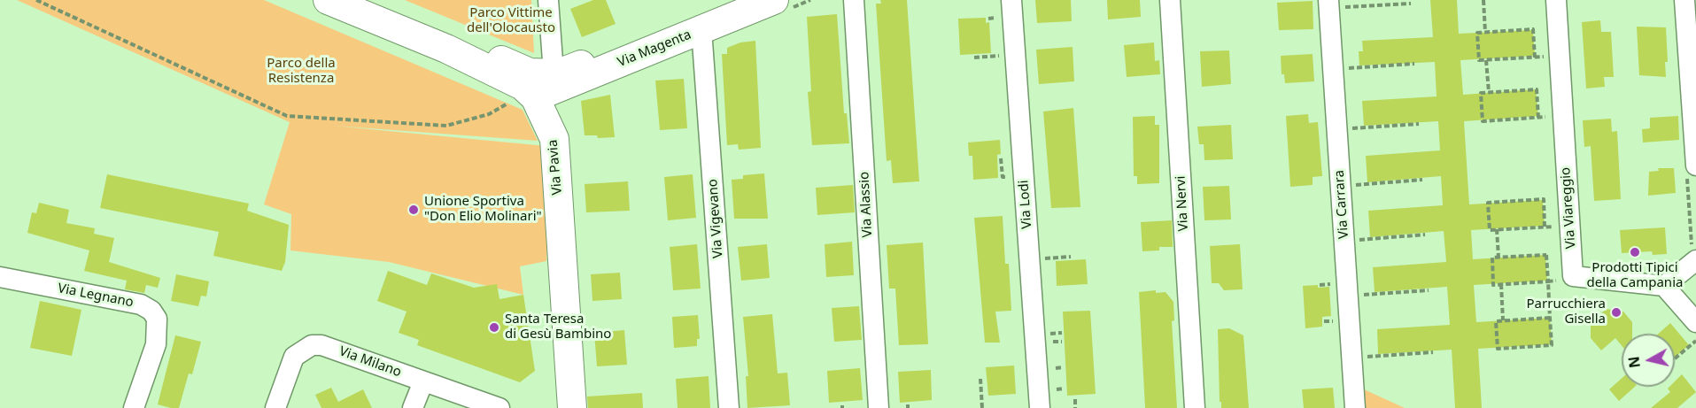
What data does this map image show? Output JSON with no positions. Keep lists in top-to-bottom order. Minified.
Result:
{"streets":{"street":["Via Magenta","Via Pavia","Via Nervi","Via Alassio","Via Lodi","Via Carrara","Via Viareggio","Via Vigevano","Via Legnano","Via Milano"]},"crossings":[["Via Magenta","Via Pavia"],["Via Magenta","Via Vigevano"]],"parks":["Parco Vittime dell'Olocausto","Parco della Resistenza"],"places":["Unione Sportiva \"Don Elio Molinari\"","Prodotti Tipici della Campania","Parrucchiera Gisella","Santa Teresa di Gesù Bambino"],"north":"left"}
